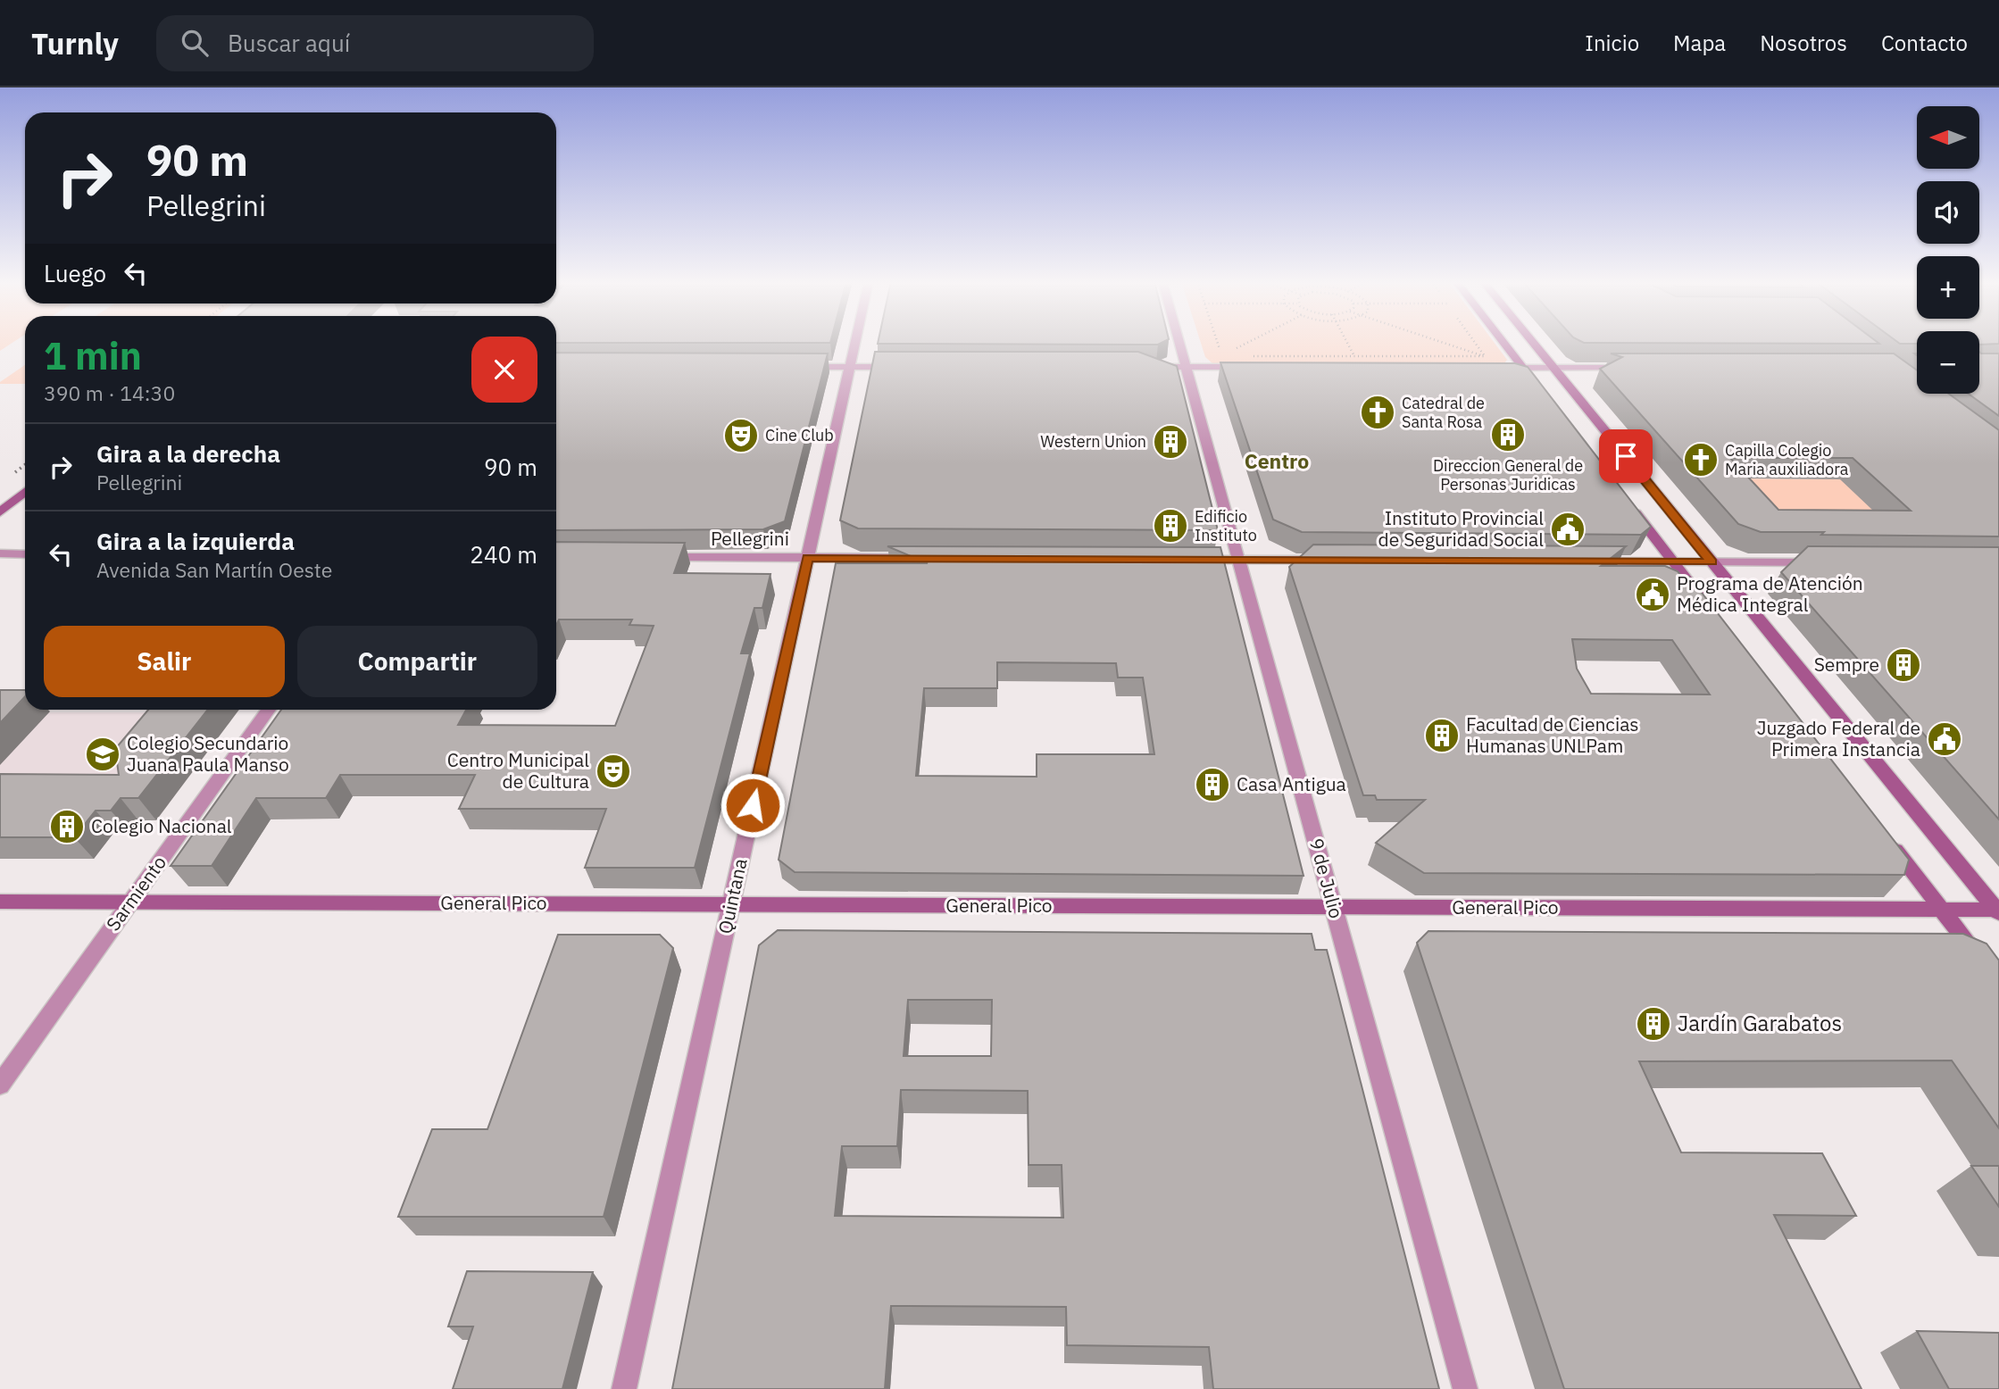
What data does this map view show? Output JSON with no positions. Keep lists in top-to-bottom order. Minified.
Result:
{"streets":{"main road":["General Pico"],"street":["Pellegrini","9 de Julio","Sarmiento","Quintana"]},"crossings":[["Pellegrini","Quintana"],["9 de Julio","General Pico"],["Sarmiento","General Pico"],["Quintana","General Pico"]],"districts":["Centro"],"places":{"church":["Catedral de Santa Rosa","Capilla Colegio Maria auxiliadora"],"building":["Direccion General de Personas Juridicas","Western Union","Edificio Instituto","Sempre","Facultad de Ciencias Humanas UNLPam","Casa Antigua","Colegio Nacional","Jardín Garabatos"],"theatre":["Cine Club","Centro Municipal de Cultura"],"public building":["Instituto Provincial de Seguridad Social","Programa de Atención Médica Integral","Juzgado Federal de Primera Instancia"],"school or university":["Colegio Secundario Juana Paula Manso"]},"north":"left","page":{"header":"Turnly","search":"Buscar aquí","nav":["Inicio","Mapa","Nosotros","Contacto"],"map_buttons":["+","−"],"turn":["90 m","Pellegrini"],"then":"Luego","heading":["1 min","390 m · 14:30"],"list":[{"name":"Gira a la derecha","note":"Pellegrini","value":"90 m"},{"name":"Gira a la izquierda","note":"Avenida San Martín Oeste","value":"240 m"}],"buttons":["Salir","Compartir"]}}
